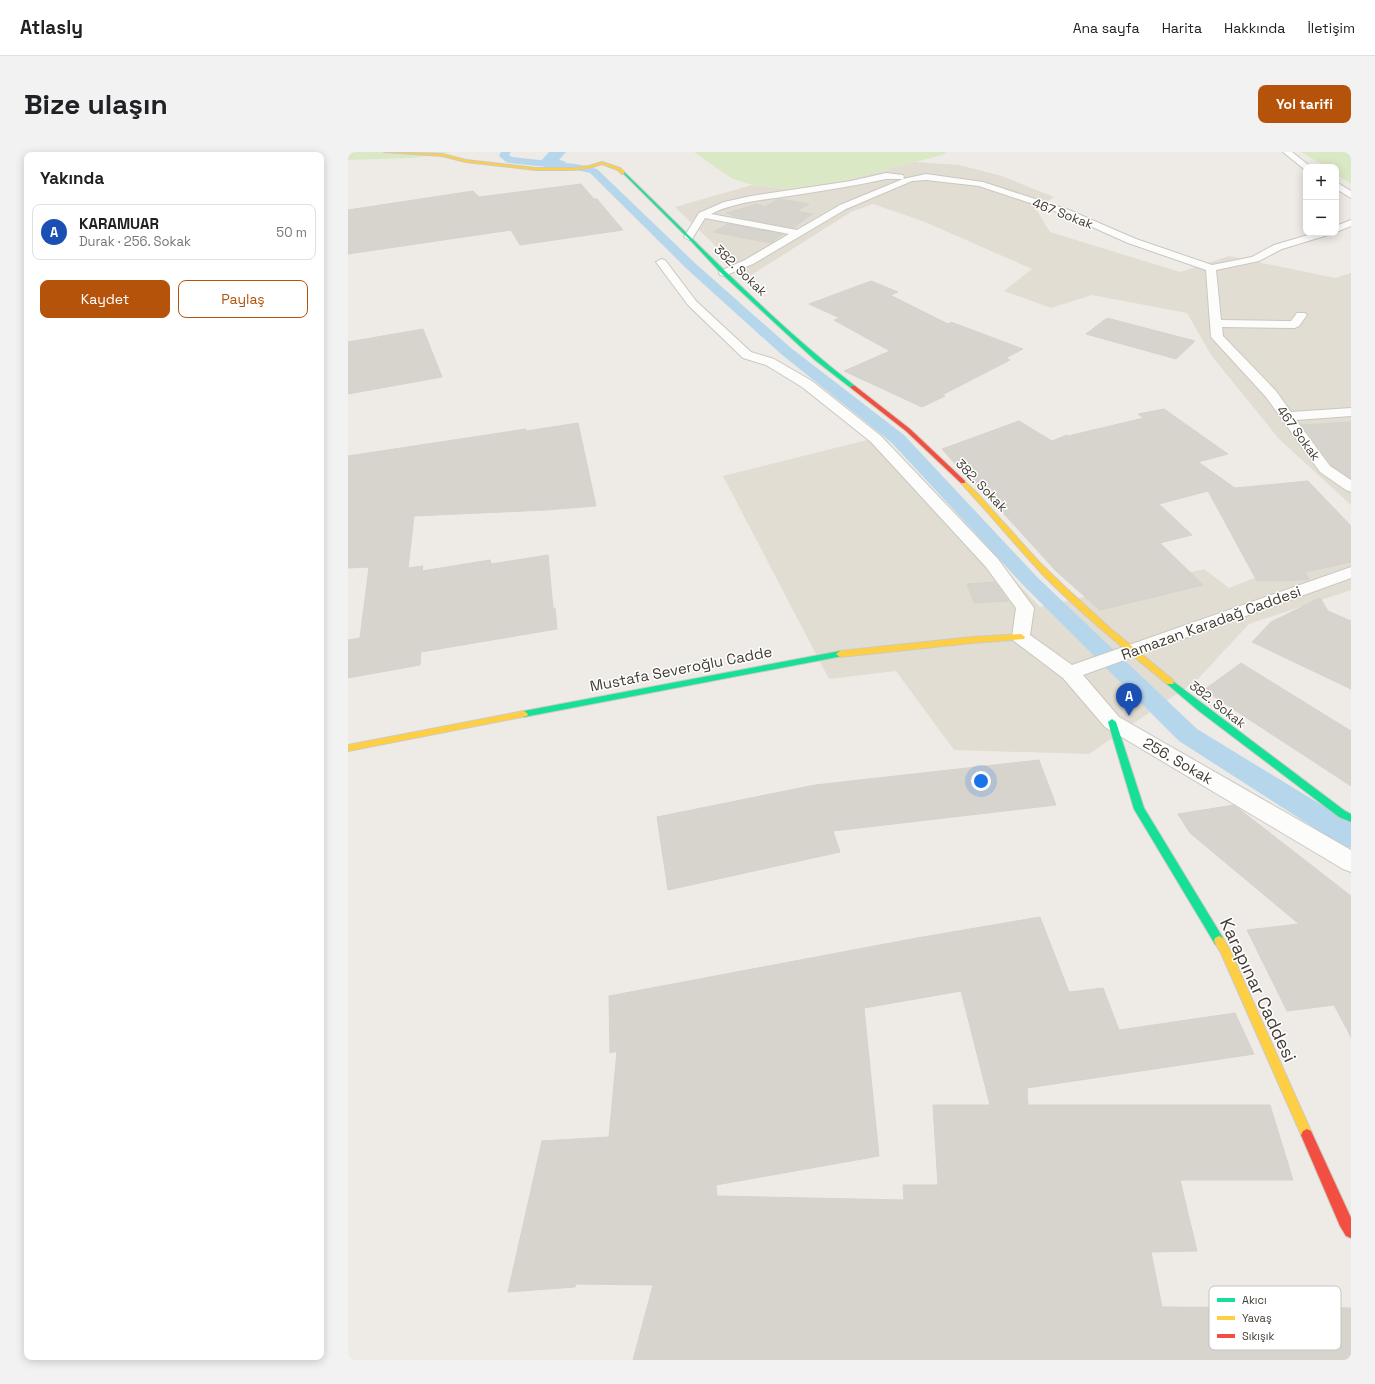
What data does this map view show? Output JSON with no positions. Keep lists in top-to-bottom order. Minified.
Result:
{"streets":{"street":["467 Sokak","382. Sokak","Ramazan Karadağ Caddesi","Mustafa Severoğlu Cadde","256. Sokak","Karapınar Caddesi"]},"crossings":[["382. Sokak","Ramazan Karadağ Caddesi"],["Ramazan Karadağ Caddesi","256. Sokak"],["Mustafa Severoğlu Cadde","256. Sokak"],["256. Sokak","Karapınar Caddesi"]],"legend":["Akıcı","Yavaş","Sıkışık"],"page":{"header":"Atlasly","nav":["Ana sayfa","Harita","Hakkında","İletişim"],"buttons":["Yol tarifi",["Kaydet","Paylaş"]],"title":"Bize ulaşın","heading":"Yakında","map_buttons":["+","−"],"list":[{"mark":"A","name":"KARAMUAR","note":"Durak · 256. Sokak","value":"50 m"}],"pins":"A"}}
